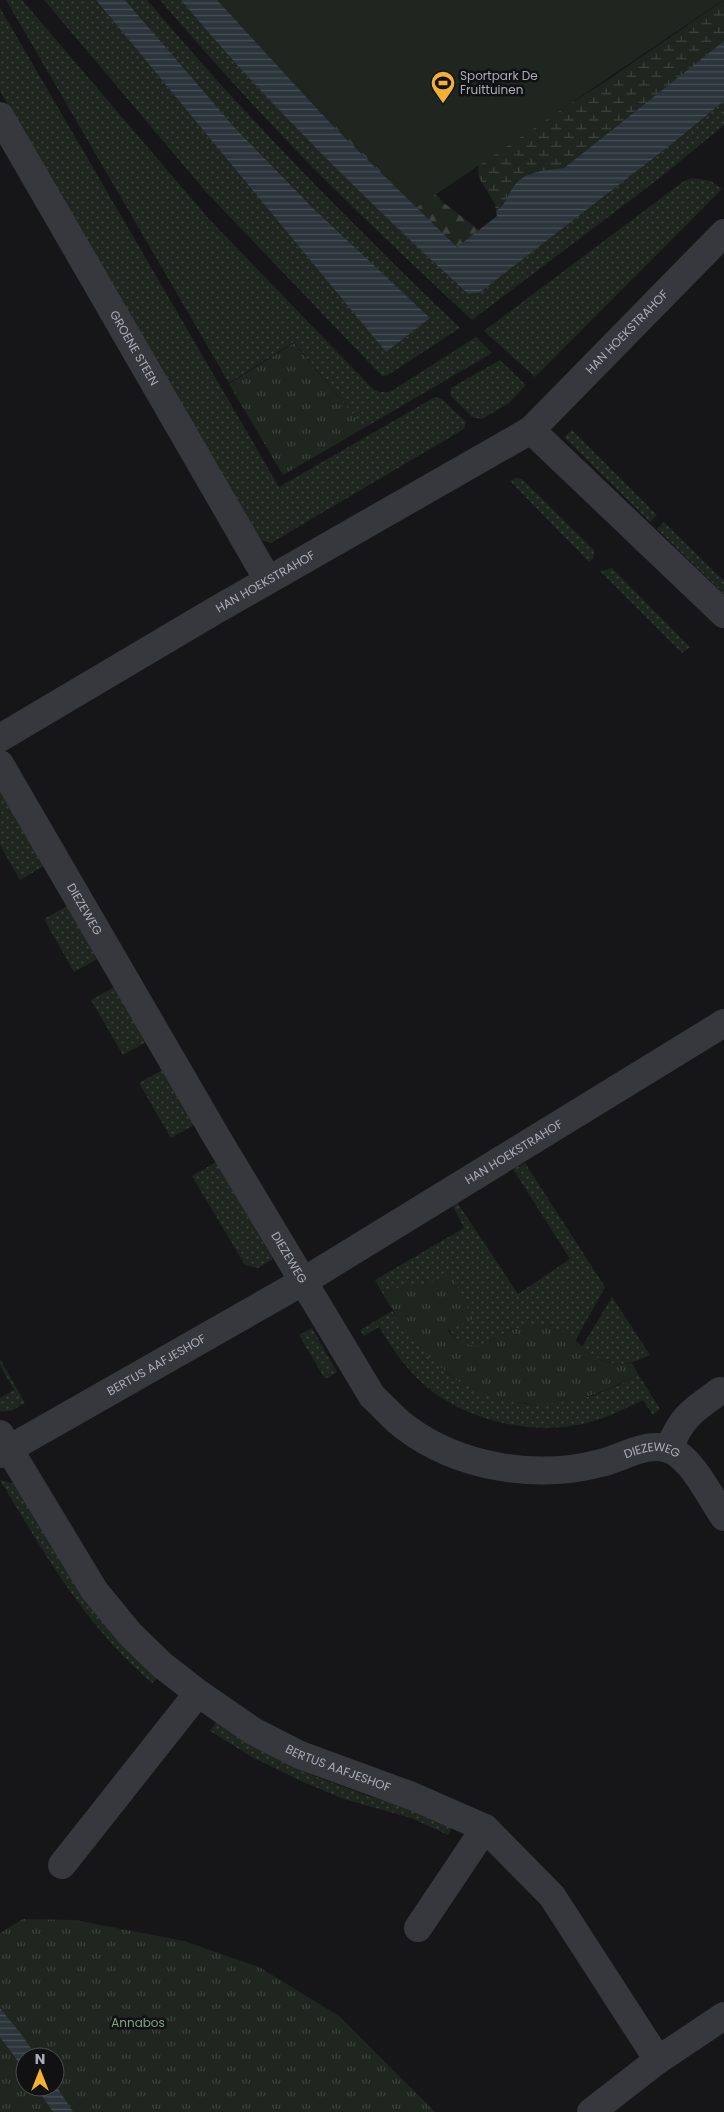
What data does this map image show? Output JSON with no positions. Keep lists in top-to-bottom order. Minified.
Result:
{"streets":{"street":["HAN HOEKSTRAHOF","GROENE STEEN","DIEZEWEG","BERTUS AAFJESHOF"]},"crossings":[["HAN HOEKSTRAHOF","GROENE STEEN"],["HAN HOEKSTRAHOF","DIEZEWEG"],["HAN HOEKSTRAHOF","BERTUS AAFJESHOF"],["DIEZEWEG","BERTUS AAFJESHOF"]],"parks":["Annabos"],"places":{"sports":["Sportpark De Fruittuinen"]},"north":"top"}
